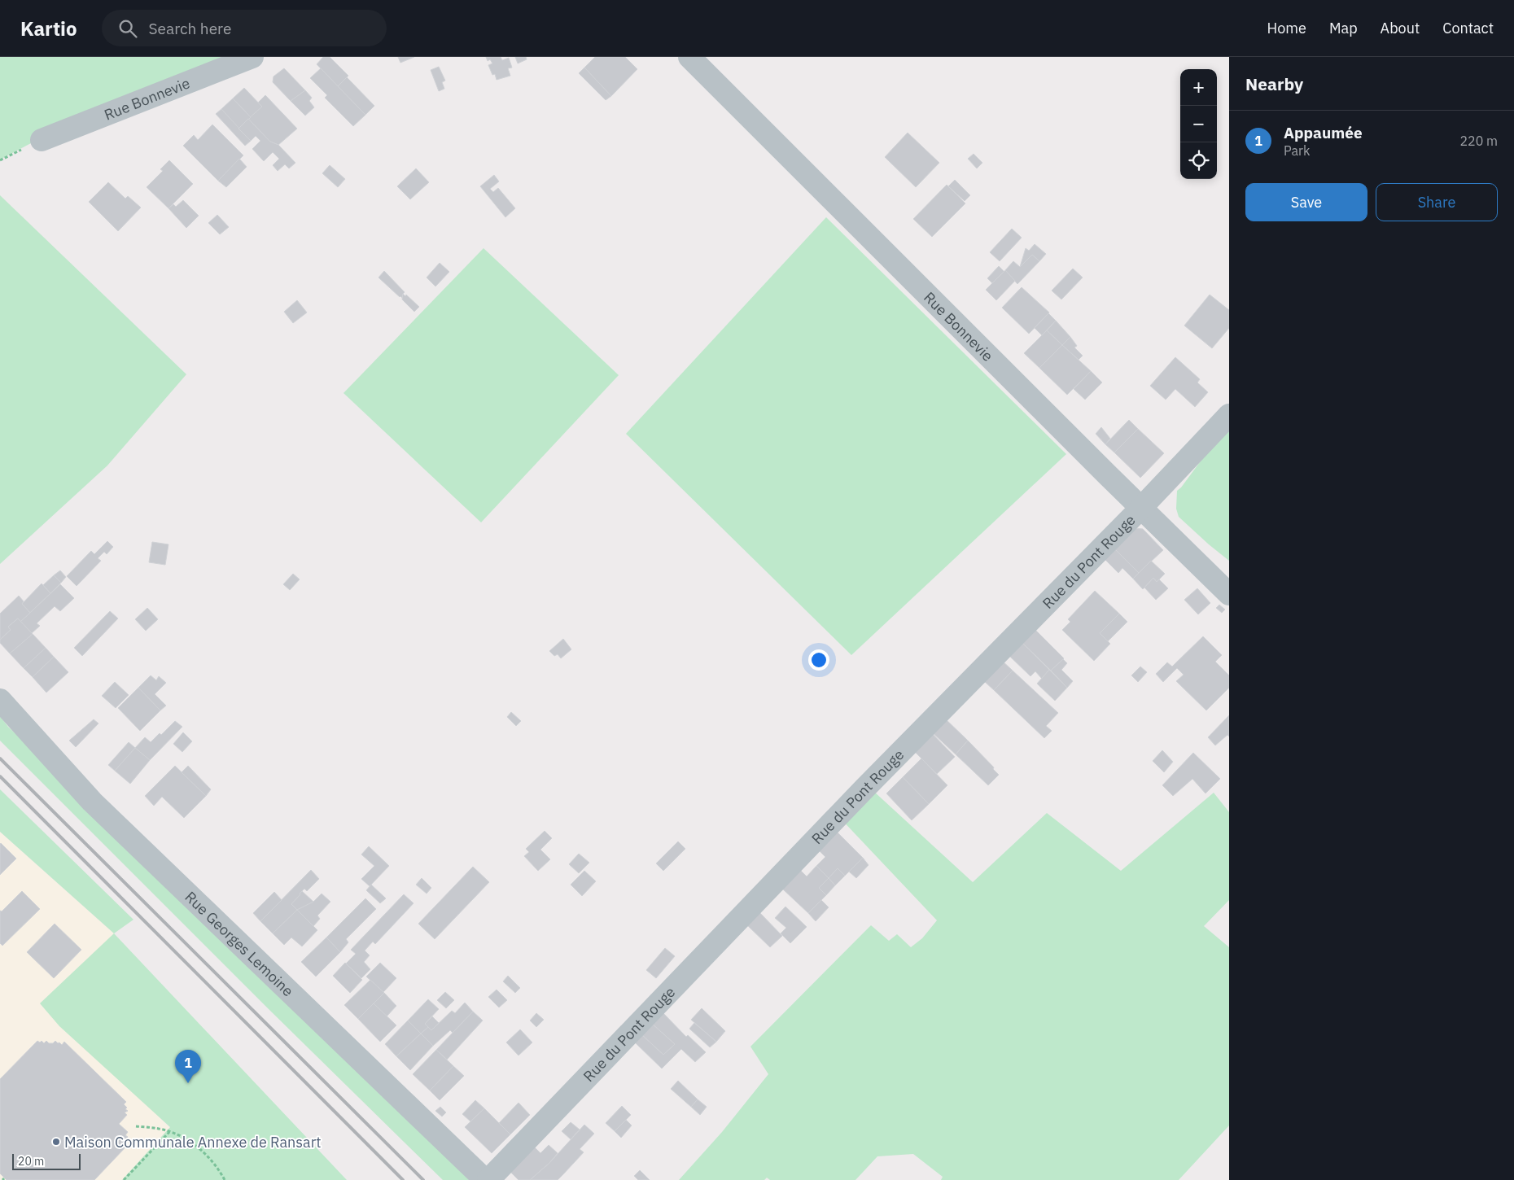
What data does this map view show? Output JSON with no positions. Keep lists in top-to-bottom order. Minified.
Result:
{"streets":{"street":["Rue Bonnevie","Rue du Pont Rouge","Rue Georges Lemoine"]},"crossings":[["Rue Bonnevie","Rue du Pont Rouge"]],"places":["Maison Communale Annexe de Ransart"],"scale_bar":"20 m","page":{"header":"Kartio","search":"Search here","nav":["Home","Map","About","Contact"],"heading":"Nearby","map_buttons":["+","−"],"list":[{"mark":"1","name":"Appaumée","note":"Park","value":"220 m"}],"buttons":["Save","Share"],"pins":"1","scale":"20 m"}}
